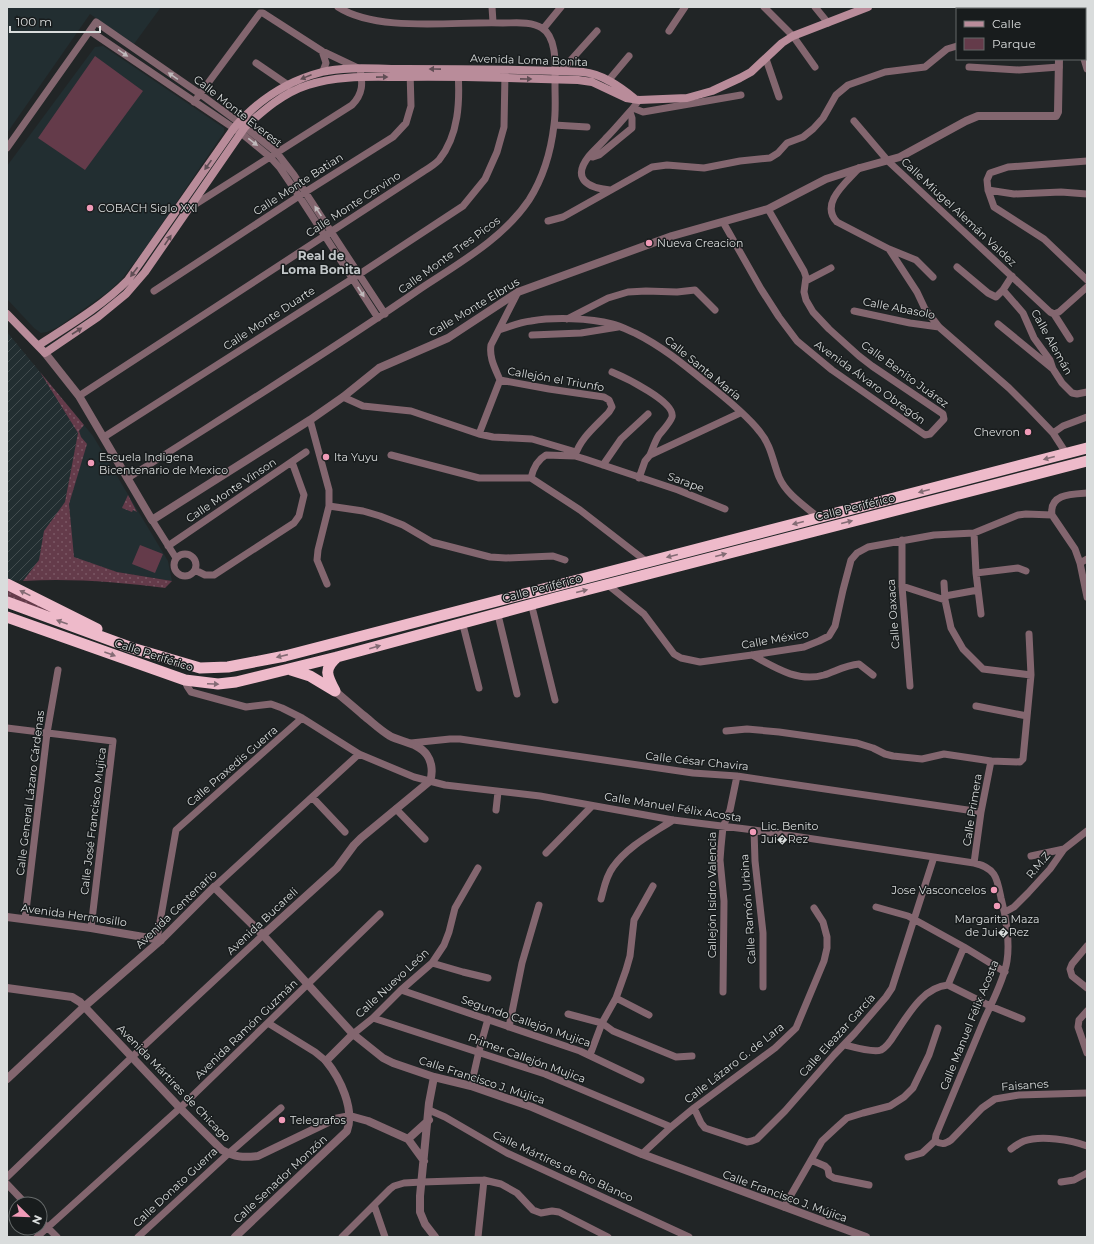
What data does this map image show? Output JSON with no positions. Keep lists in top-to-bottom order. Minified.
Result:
{"streets":{"highway":["Calle Periférico"],"main road":["Avenida Loma Bonita"],"street":["Calle Monte Everest","Calle Monte Batian","Calle Monte Cervino","Calle Miugel Alemán Valdez","Calle Monte Tres Picos","Calle Monte Elbrus","Calle Abasolo","Calle Monte Duarte","Calle Alemán","Calle Santa María","Calle Benito Juárez","Callejón el Triunfo","Avenida Álvaro Obregón","Sarape","Calle Monte Vinson","Calle Oaxaca","Calle México","Calle César Chavira","Calle Praxedis Guerra","Calle General Lázaro Cárdenas","Calle Manuel Félix Acosta","Calle Primera","Calle José Francisco Mujica","R.M.Z","Callejón Isidro Valencia","Avenida Centenario","Calle Ramón Urbina","Avenida Hermosillo","Avenida Bucareli","Calle Nuevo León","Segundo Callejón Mujica","Avenida Ramón Guzmán","Calle Eleazar García","Primer Callejón Mujica","Calle Lázaro G. de Lara","Calle Francisco J. Mújica","Avenida Mártires de Chicago","Faisanes","Calle Mártires de Río Blanco","Calle Senador Monzón","Calle Donato Guerra"]},"crossings":[["Avenida Loma Bonita","Calle Monte Everest"],["Avenida Loma Bonita","Calle Monte Batian"],["Avenida Loma Bonita","Calle Monte Cervino"],["Avenida Loma Bonita","Calle Monte Tres Picos"],["Avenida Loma Bonita","Calle Monte Duarte"],["Calle Monte Everest","Calle Monte Batian"],["Calle Monte Everest","Calle Monte Cervino"],["Calle Monte Everest","Calle Monte Tres Picos"],["Calle Monte Everest","Calle Monte Duarte"],["Calle Miugel Alemán Valdez","Calle Monte Elbrus"],["Calle Monte Elbrus","Calle Benito Juárez"],["Calle Monte Elbrus","Avenida Álvaro Obregón"],["Calle Santa María","Calle Periférico"],["Calle Benito Juárez","Avenida Álvaro Obregón"],["Callejón el Triunfo","Sarape"],["Calle Periférico","Calle México"],["Calle Periférico","Calle Manuel Félix Acosta"],["Calle Oaxaca","Calle México"],["Calle César Chavira","Calle Primera"],["Calle César Chavira","Callejón Isidro Valencia"],["Calle Praxedis Guerra","Calle Manuel Félix Acosta"],["Calle Praxedis Guerra","Avenida Centenario"],["Calle Praxedis Guerra","Avenida Hermosillo"],["Calle General Lázaro Cárdenas","Calle José Francisco Mujica"],["Calle General Lázaro Cárdenas","Avenida Hermosillo"],["Calle Manuel Félix Acosta","Calle Primera"],["Calle Manuel Félix Acosta","R.M.Z"],["Calle Manuel Félix Acosta","Callejón Isidro Valencia"],["Calle Manuel Félix Acosta","Avenida Centenario"],["Calle Manuel Félix Acosta","Calle Ramón Urbina"],["Calle Manuel Félix Acosta","Avenida Bucareli"],["Calle Manuel Félix Acosta","Calle Eleazar García"],["Calle Manuel Félix Acosta","Faisanes"],["Calle José Francisco Mujica","Avenida Hermosillo"],["Avenida Centenario","Avenida Hermosillo"],["Avenida Centenario","Calle Francisco J. Mújica"],["Avenida Centenario","Avenida Mártires de Chicago"],["Avenida Bucareli","Calle Francisco J. Mújica"],["Avenida Bucareli","Avenida Mártires de Chicago"],["Calle Nuevo León","Segundo Callejón Mujica"],["Calle Nuevo León","Primer Callejón Mujica"],["Calle Nuevo León","Calle Francisco J. Mújica"],["Avenida Ramón Guzmán","Calle Francisco J. Mújica"],["Avenida Ramón Guzmán","Avenida Mártires de Chicago"],["Calle Eleazar García","Calle Lázaro G. de Lara"],["Primer Callejón Mujica","Calle Lázaro G. de Lara"],["Calle Lázaro G. de Lara","Calle Francisco J. Mújica"],["Avenida Mártires de Chicago","Calle Senador Monzón"],["Avenida Mártires de Chicago","Calle Donato Guerra"]],"districts":["Real de Loma Bonita"],"places":["COBACH Siglo XXI","Nueva Creacion","Chevron","Ita Yuyu","Escuela Indigena Bicentenario de Mexico","Lic. Benito Jui�Rez","Jose Vasconcelos","Margarita Maza de Jui�Rez","Telegrafos"],"legend":["Calle","Parque"],"scale_bar":"100 m","north":"bottom right"}
